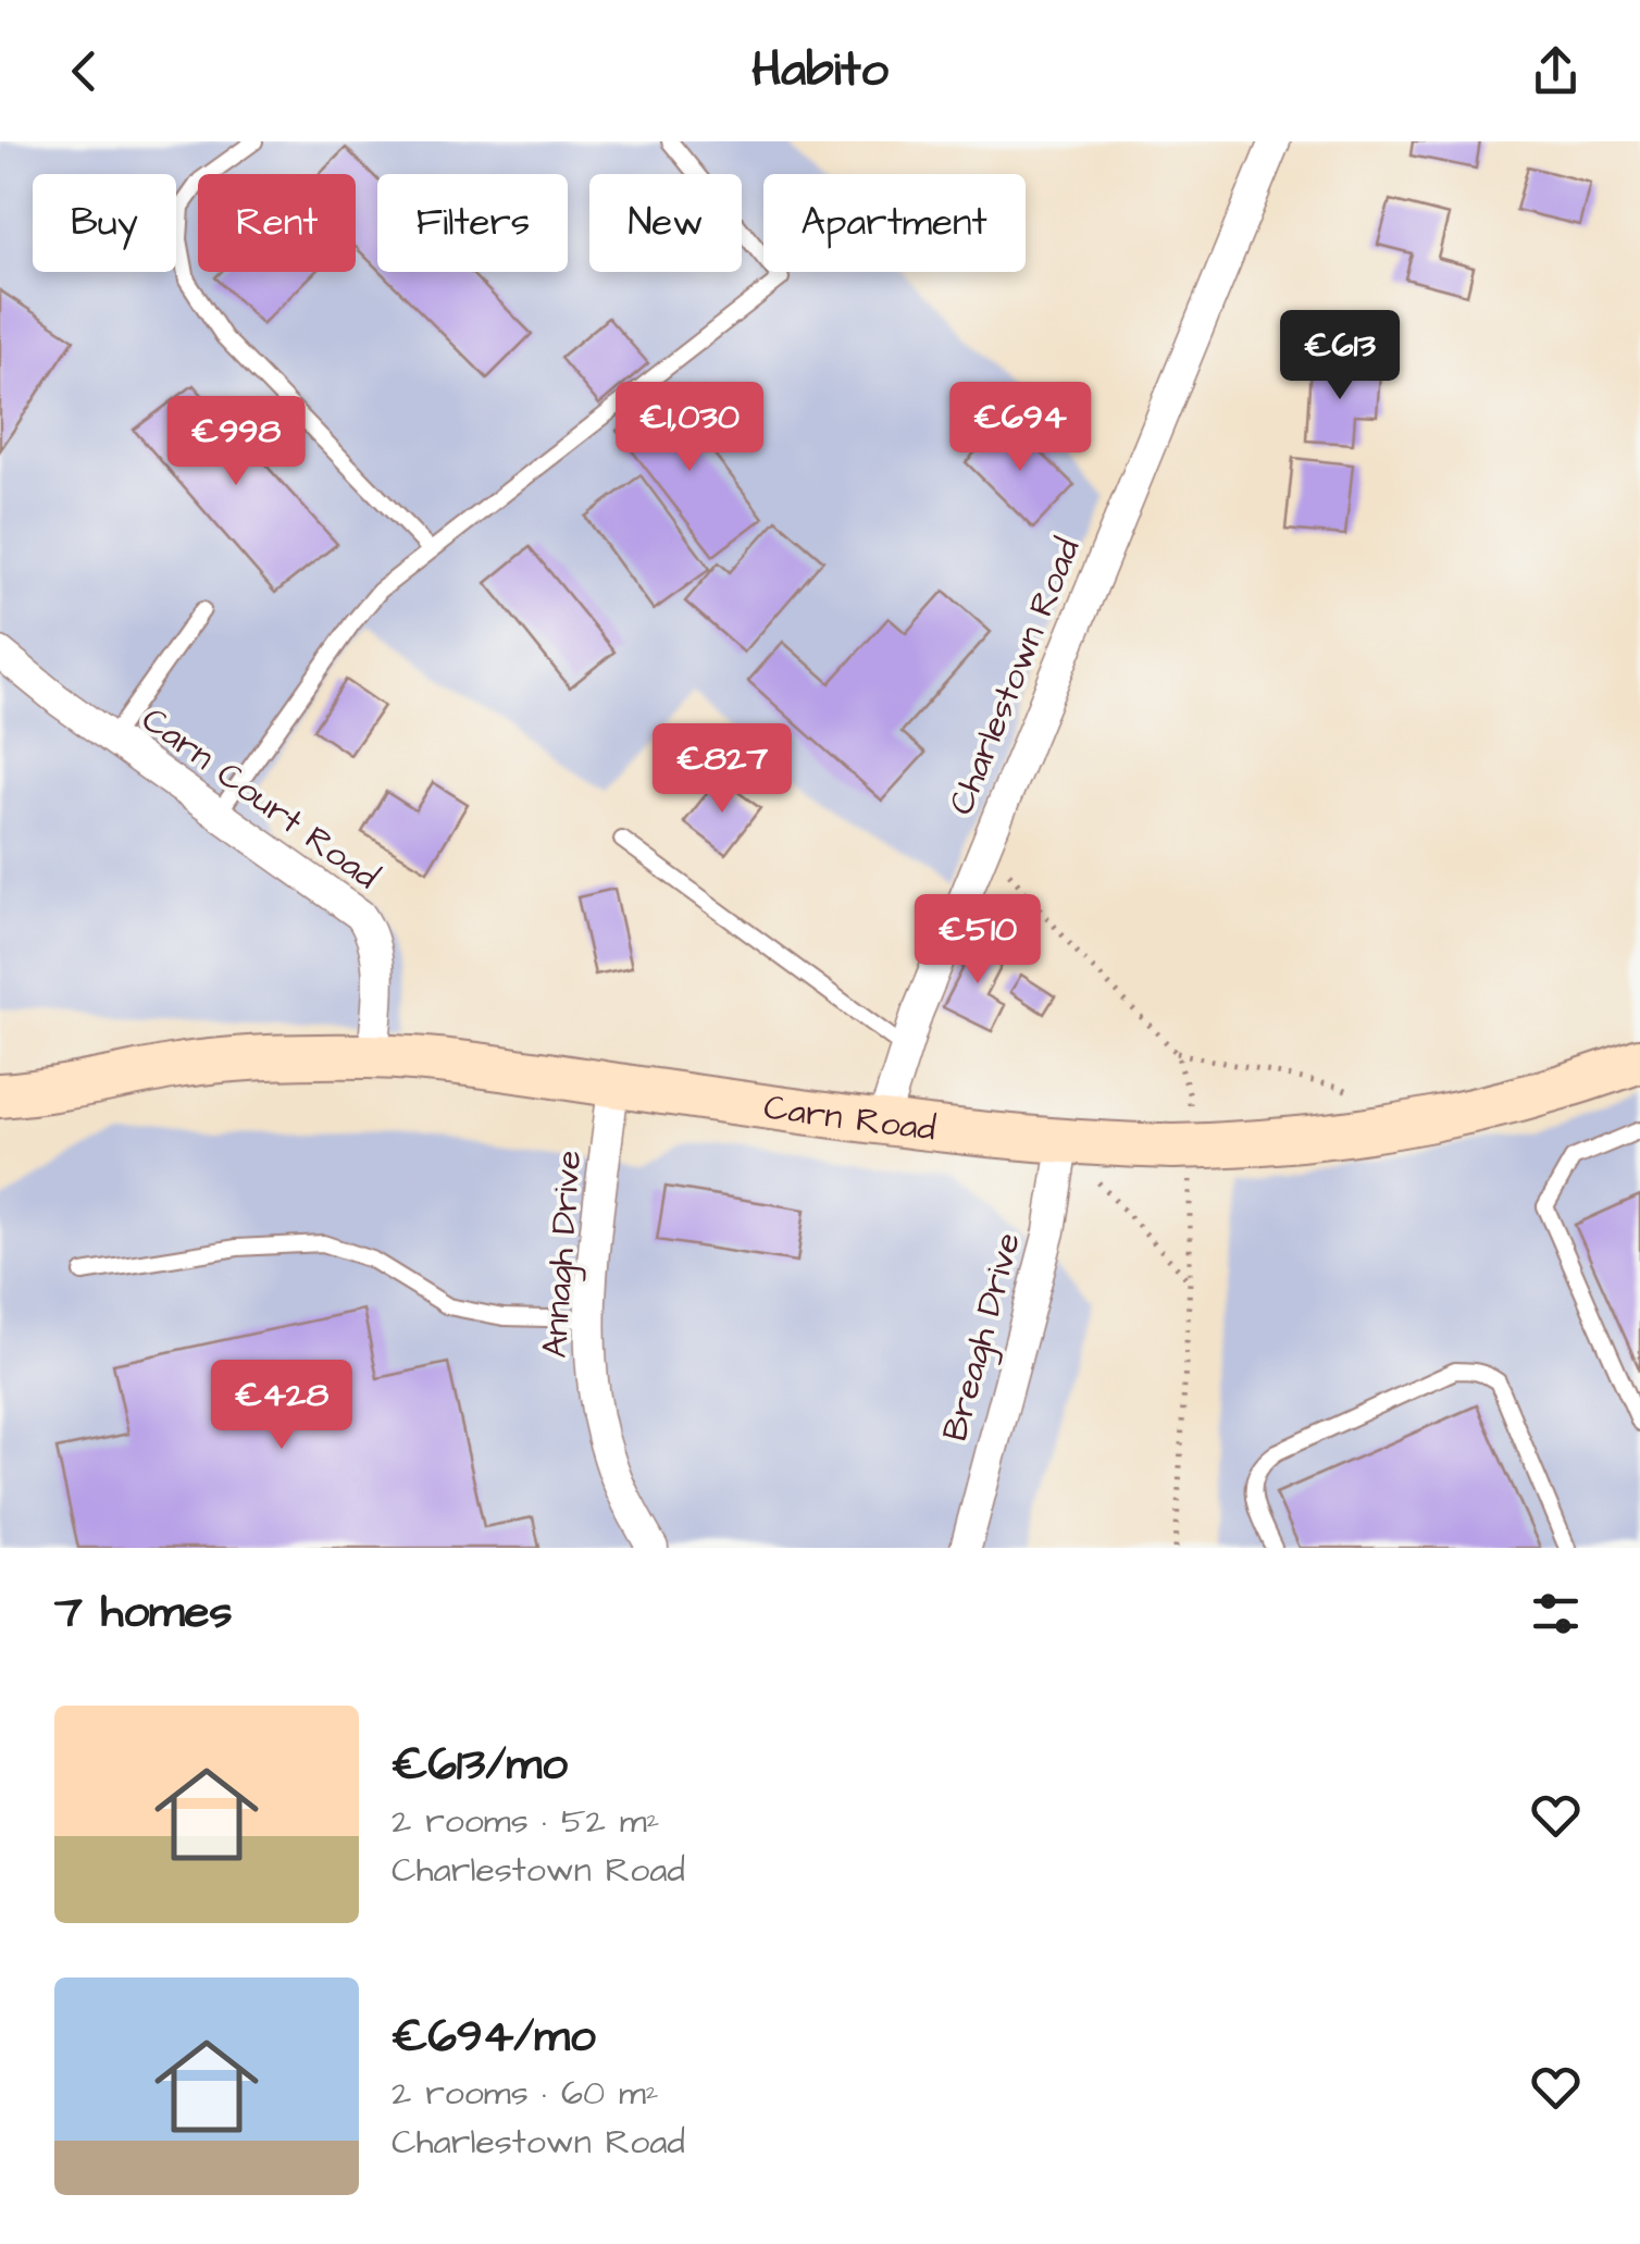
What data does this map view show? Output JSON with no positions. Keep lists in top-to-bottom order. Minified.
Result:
{"streets":{"main road":["Carn Road"],"street":["Charlestown Road","Carn Court Road","Annagh Drive","Breagh Drive"]},"crossings":[["Charlestown Road","Carn Road"],["Carn Court Road","Carn Road"],["Carn Road","Annagh Drive"],["Carn Road","Breagh Drive"]],"page":{"header":"Habito","chip":["Buy","Rent","Filters","New","Apartment"],"price":["€613","€1,030","€694","€998","€827","€510","€428"],"heading":"7 homes","list":[{"name":"€613/mo","note":"2 rooms · 52 m² · Charlestown Road"},{"name":"€694/mo","note":"2 rooms · 60 m² · Charlestown Road"}]}}
